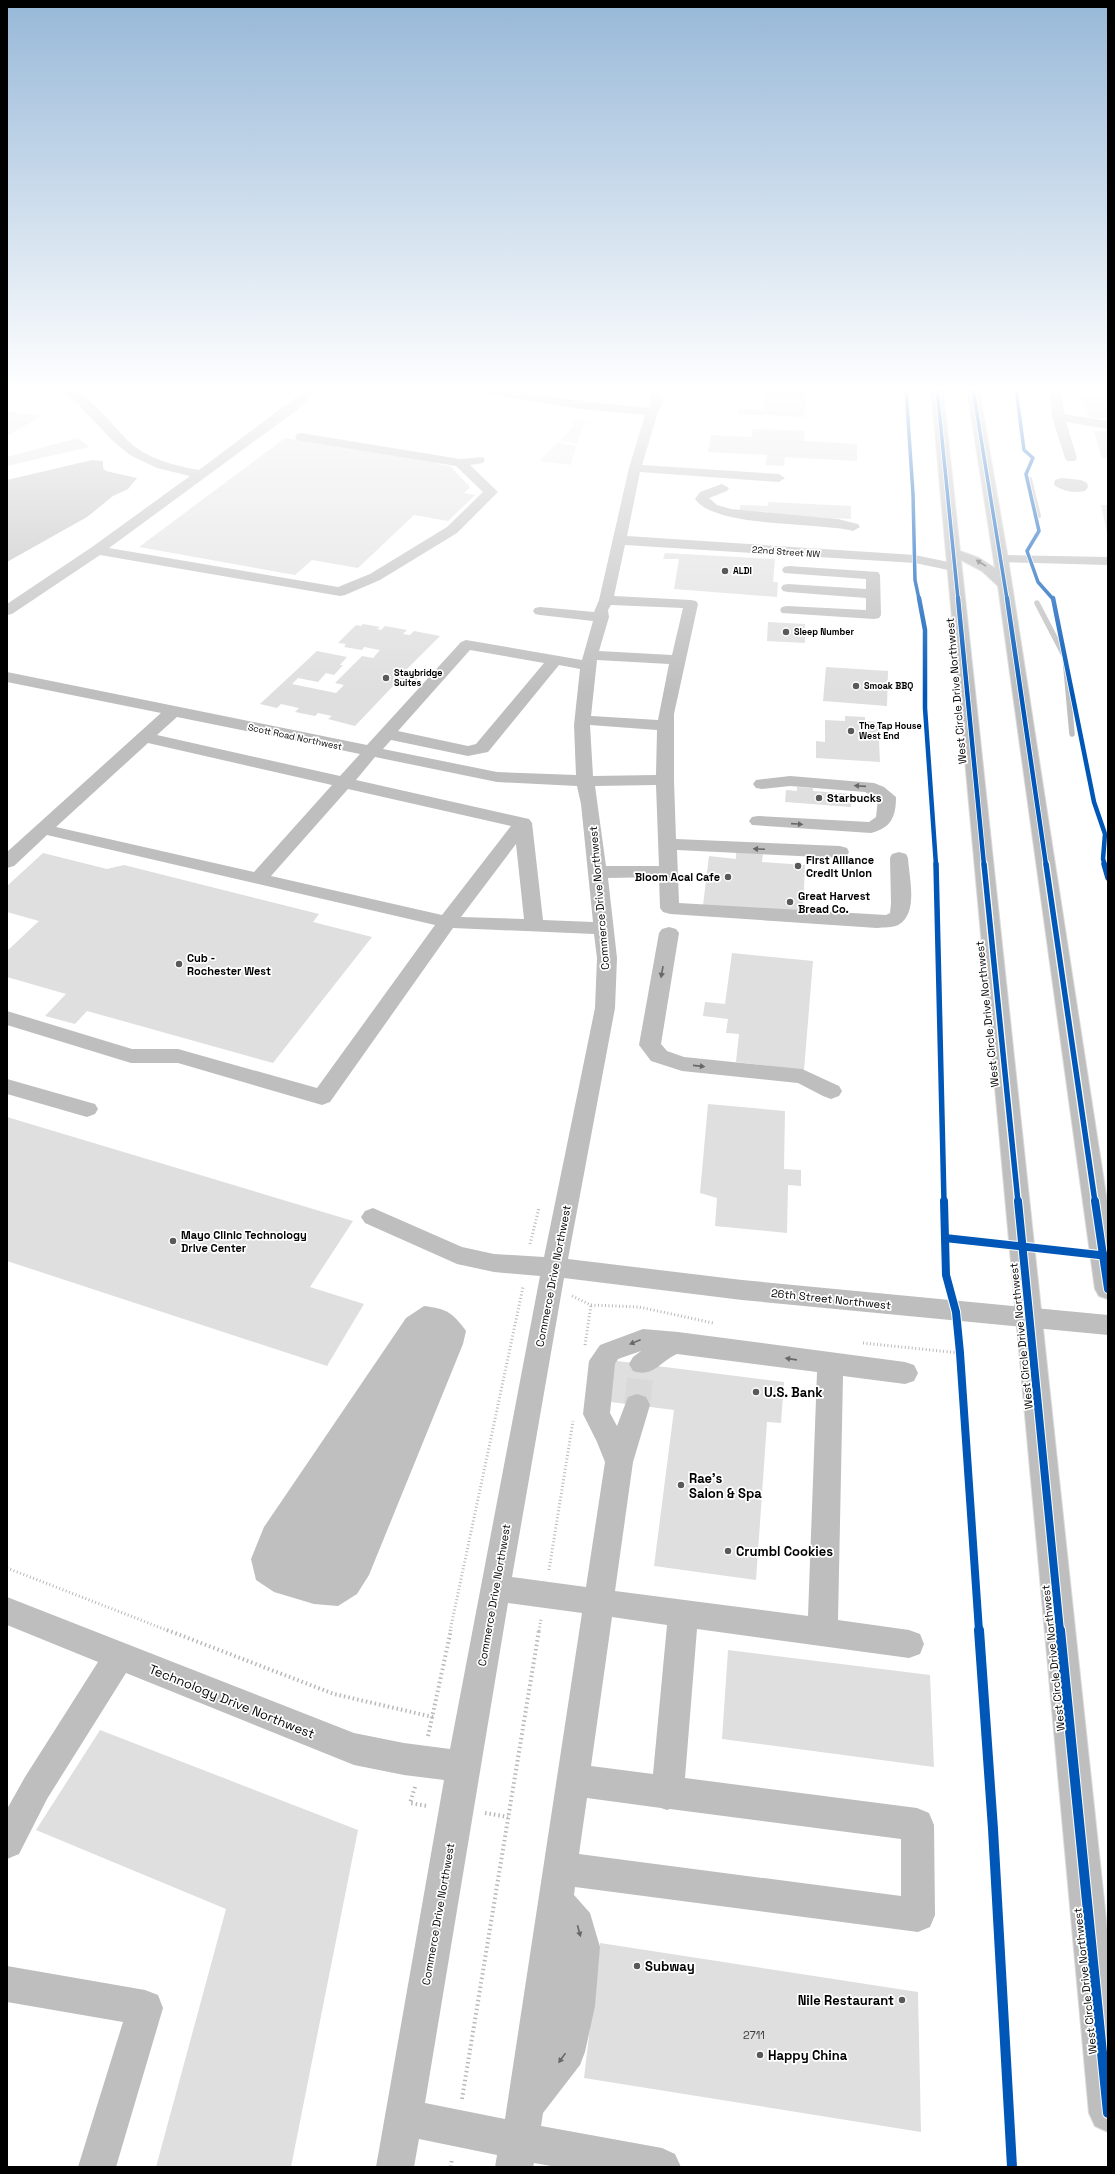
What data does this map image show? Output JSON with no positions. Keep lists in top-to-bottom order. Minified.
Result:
{"streets":{"street":["22nd Street NW","West Circle Drive Northwest","Scott Road Northwest","Commerce Drive Northwest","26th Street Northwest","Technology Drive Northwest"]},"crossings":[["22nd Street NW","West Circle Drive Northwest"],["22nd Street NW","Commerce Drive Northwest"],["West Circle Drive Northwest","26th Street Northwest"],["Scott Road Northwest","Commerce Drive Northwest"],["Commerce Drive Northwest","26th Street Northwest"],["Commerce Drive Northwest","Technology Drive Northwest"]],"places":["ALDI","Sleep Number","Staybridge Suites","Smoak BBQ","The Tap House West End","Starbucks","First Alliance Credit Union","Bloom Acai Cafe","Great Harvest Bread Co.","Cub - Rochester West","Mayo Clinic Technology Drive Center","U.S. Bank","Rae's Salon & Spa","Crumbl Cookies","Subway","Nile Restaurant","Happy China"],"house_numbers":["2711"]}
